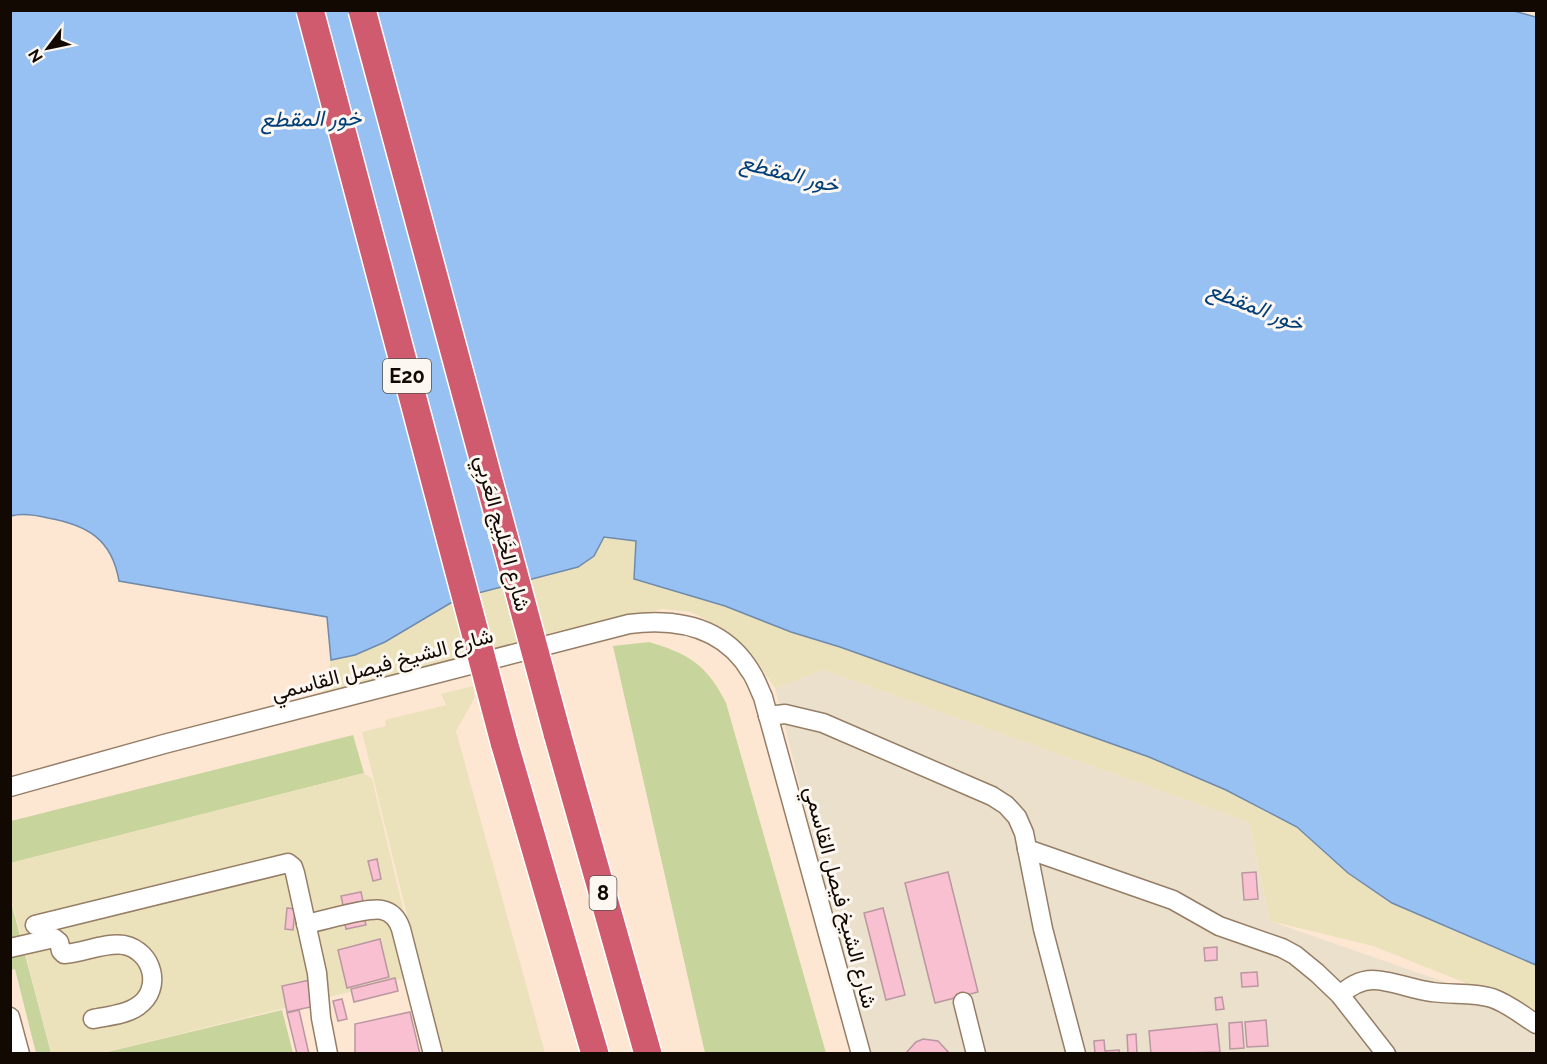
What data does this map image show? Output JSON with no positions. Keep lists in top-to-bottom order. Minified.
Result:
{"streets":{"highway":["E20","شارع الخَلِيج العَربِي","8"],"street":["شارع الشيخ فيصل القاسمي"]},"water":["خور المقطع"],"north":"bottom left"}
